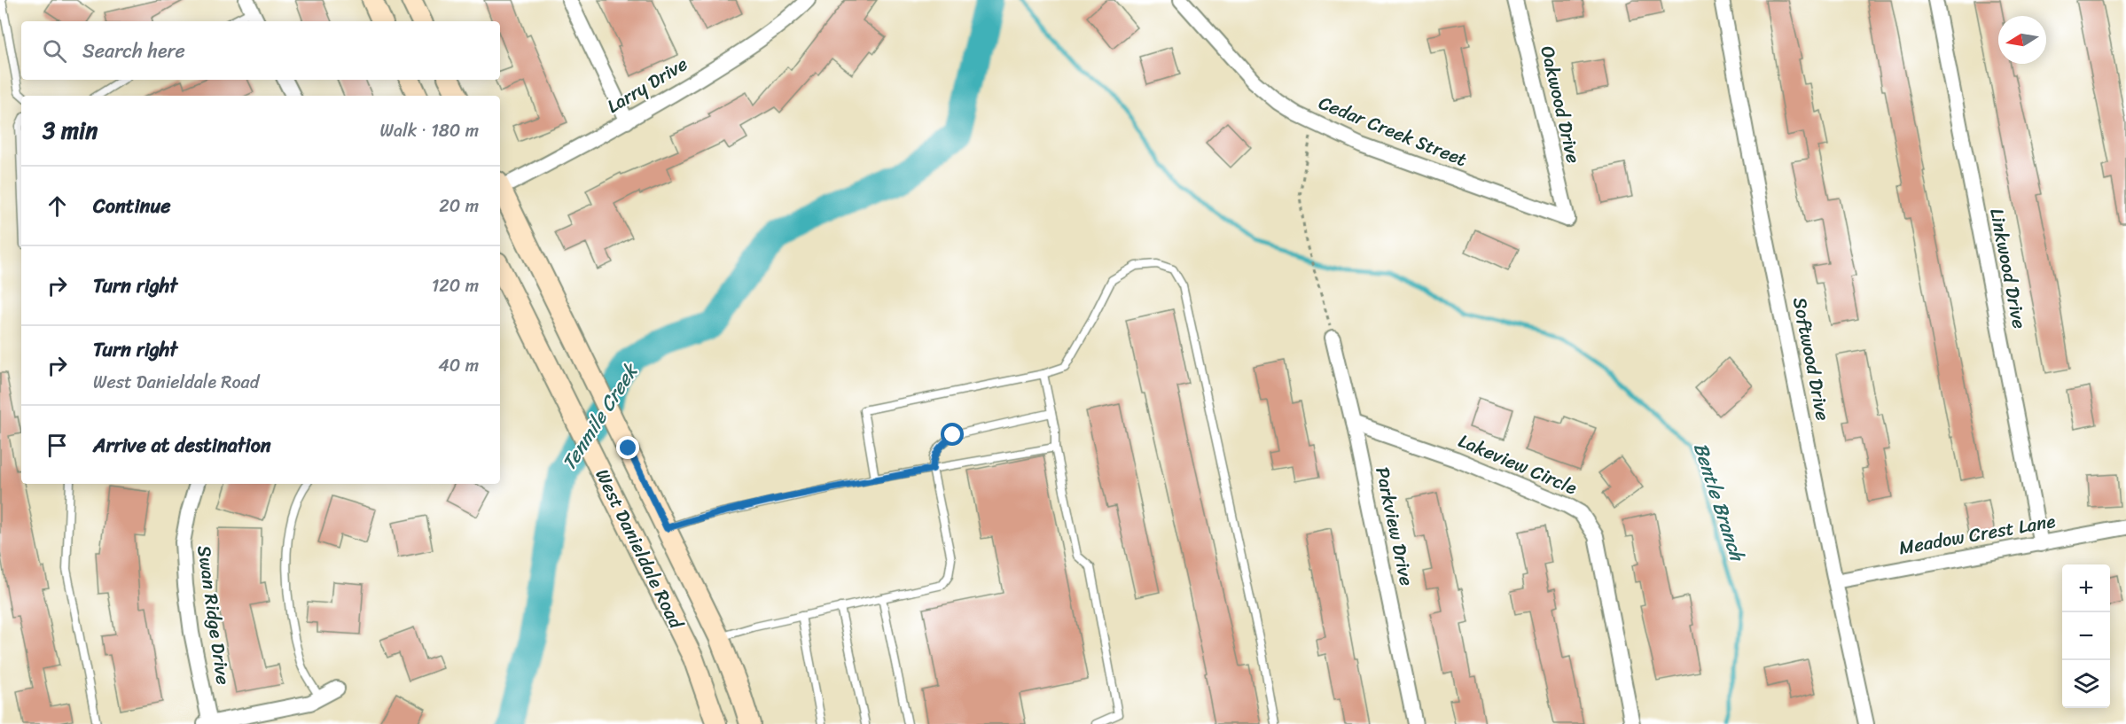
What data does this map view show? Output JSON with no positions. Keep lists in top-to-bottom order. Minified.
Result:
{"streets":{"main road":["West Danieldale Road"],"street":["Larry Drive","Oakwood Drive","Cedar Creek Street","Linkwood Drive","Softwood Drive","Lakeview Circle","Parkview Drive","Meadow Crest Lane","Swan Ridge Drive"]},"crossings":[["Oakwood Drive","Cedar Creek Street"],["Linkwood Drive","Meadow Crest Lane"],["Softwood Drive","Meadow Crest Lane"],["Lakeview Circle","Parkview Drive"]],"water":["Tenmile Creek","Bentle Branch"],"north":"left","page":{"search":"Search here","heading":["3 min","Walk · 180 m"],"list":[["Continue","20 m"],["Turn right","120 m"],["Turn right","West Danieldale Road","40 m"],"Arrive at destination"],"map_buttons":["+","−"]}}
